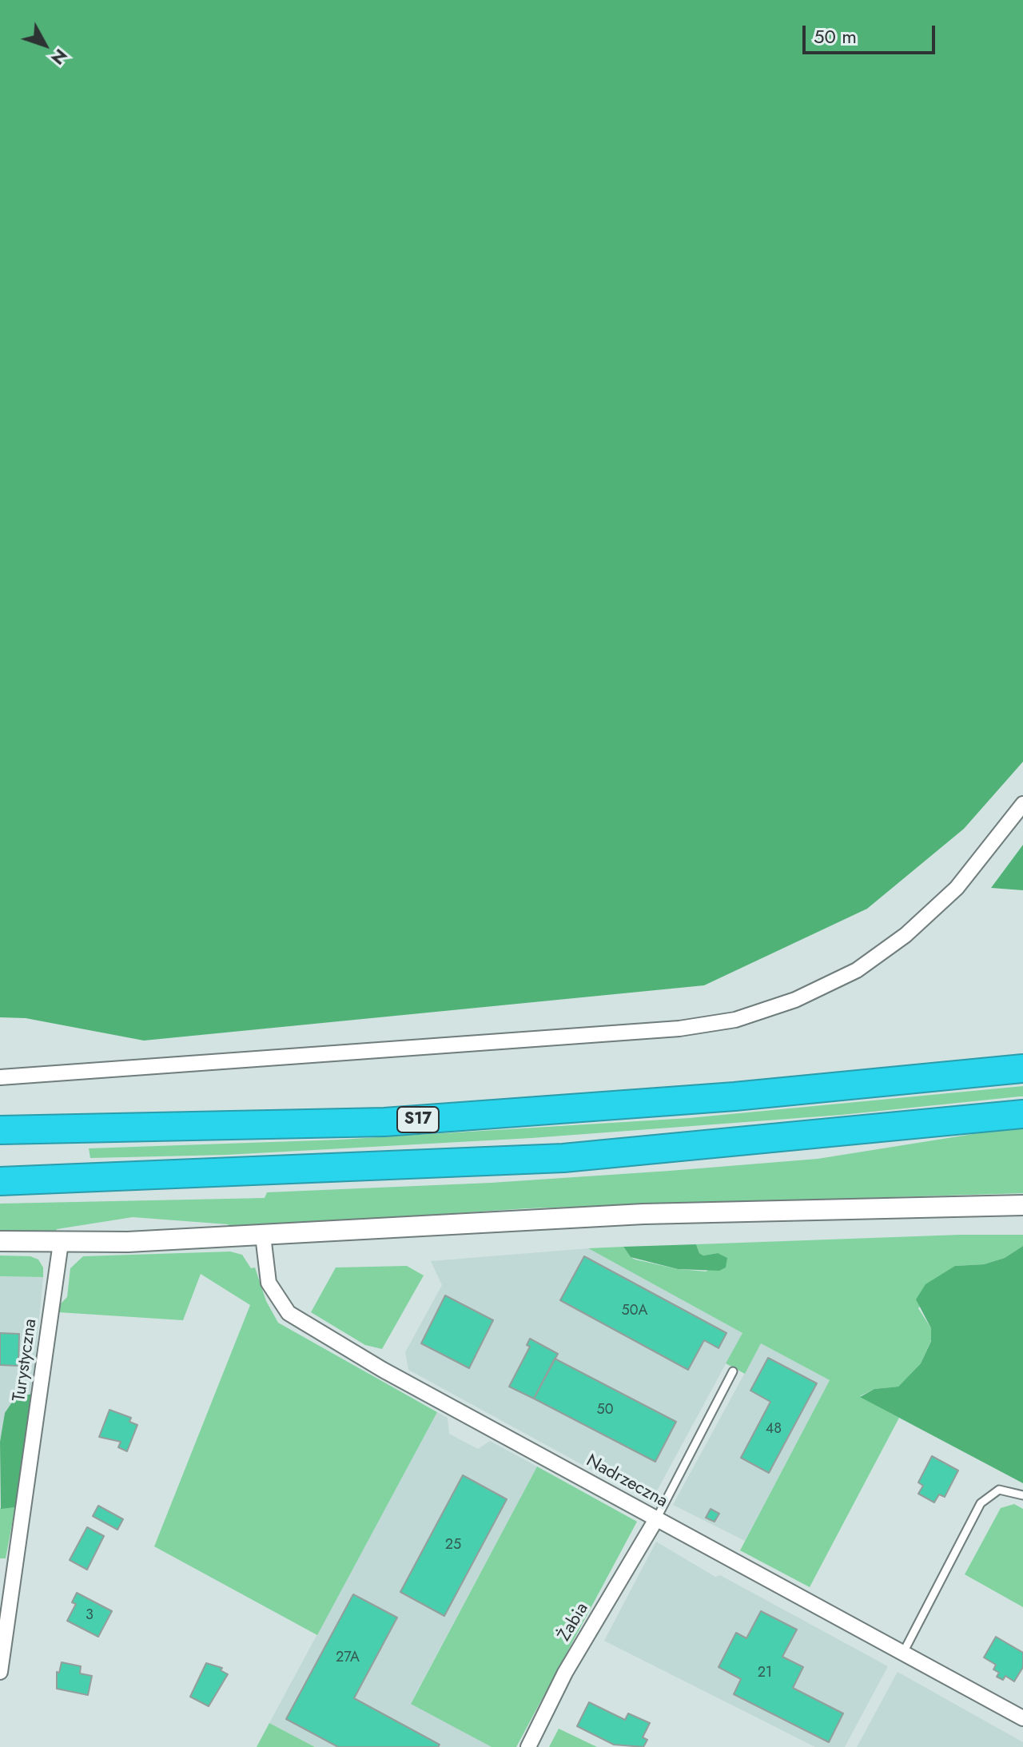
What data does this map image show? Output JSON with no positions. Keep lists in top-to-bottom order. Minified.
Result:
{"streets":{"highway":["S17"],"street":["Turystyczna","Nadrzeczna","Żabia"]},"crossings":[["Nadrzeczna","Żabia"]],"house_numbers":["50A","50","48","25","3","27A","21"],"scale_bar":"50 m","north":"bottom right"}
